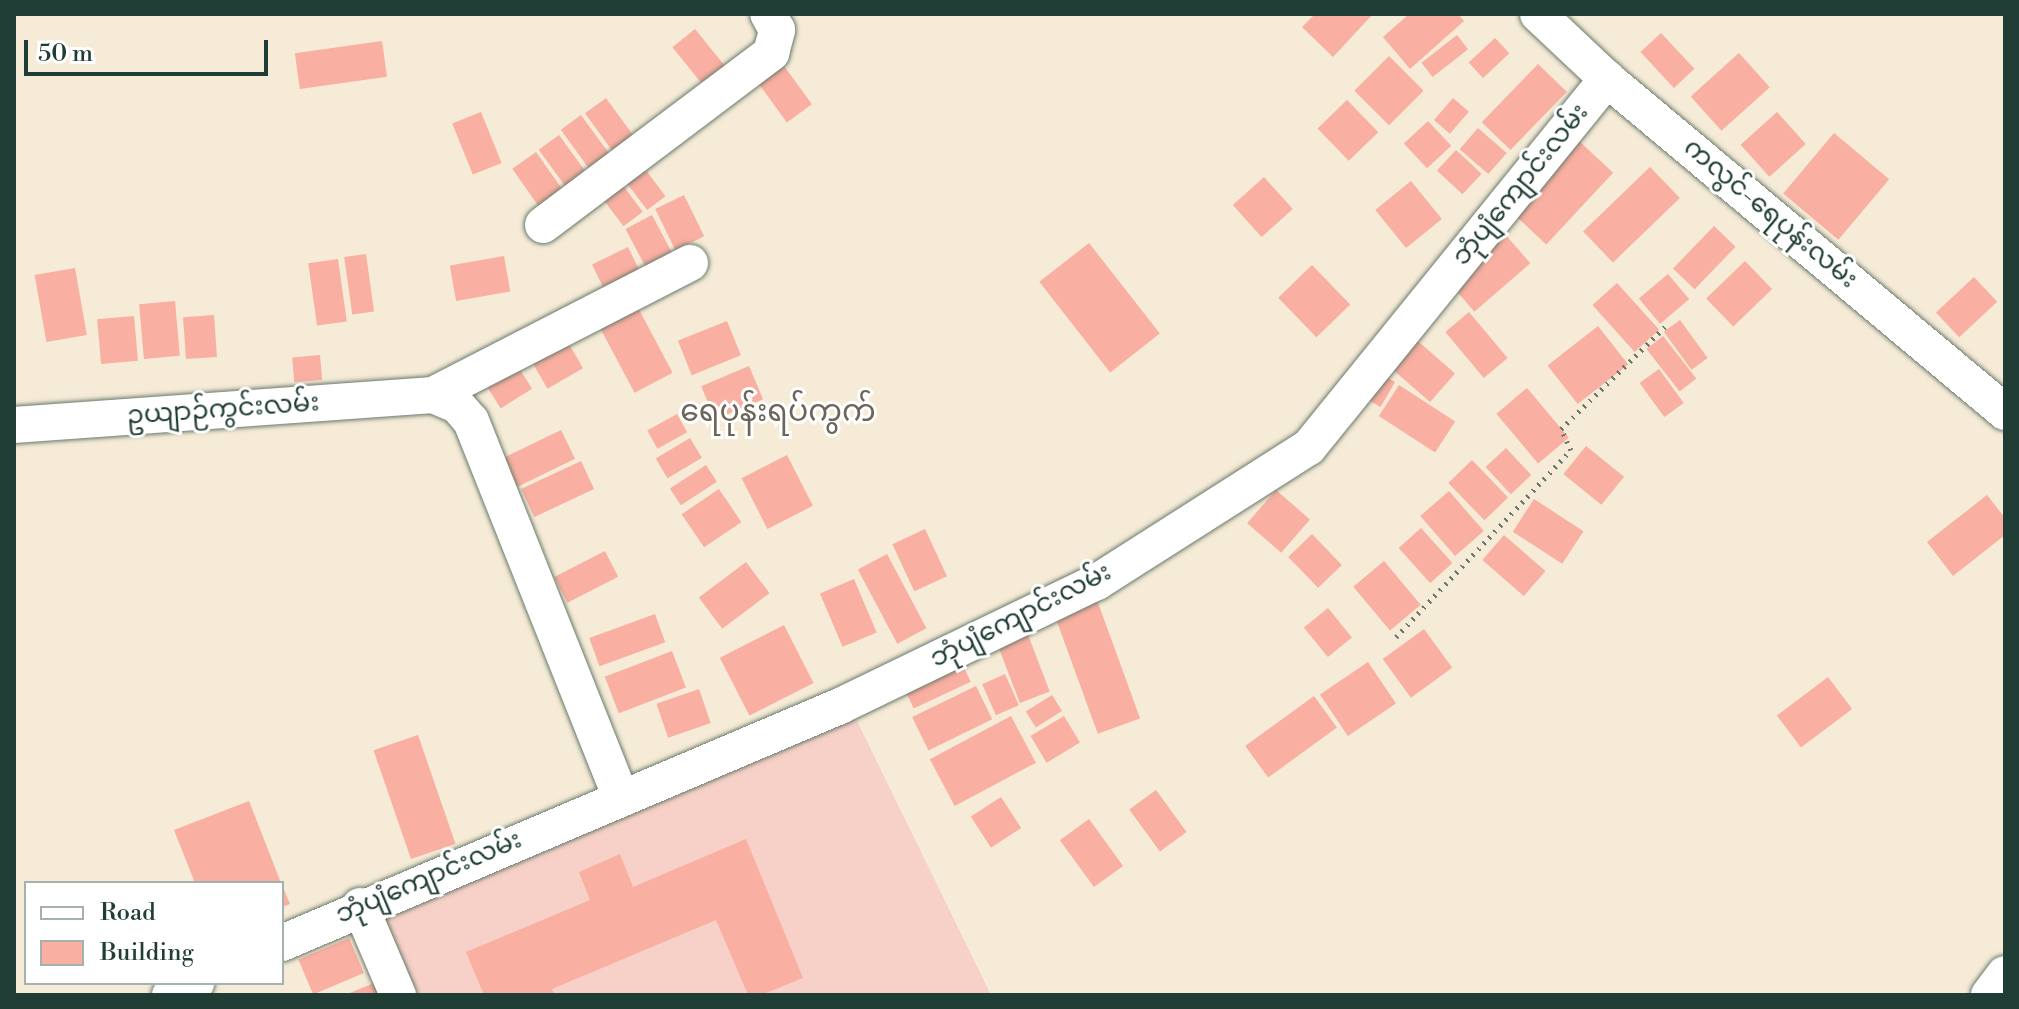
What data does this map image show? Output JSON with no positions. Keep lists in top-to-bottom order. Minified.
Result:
{"streets":{"street":["ဘုံပျံကျောင်းလမ်း","ကလွင်-ရေပုန်းလမ်း","ဥယျာဉ်ကွင်းလမ်း"]},"crossings":[["ဘုံပျံကျောင်းလမ်း","ကလွင်-ရေပုန်းလမ်း"]],"districts":["ရေပုန်းရပ်ကွက်"],"legend":["Road","Building"],"scale_bar":"50 m"}
